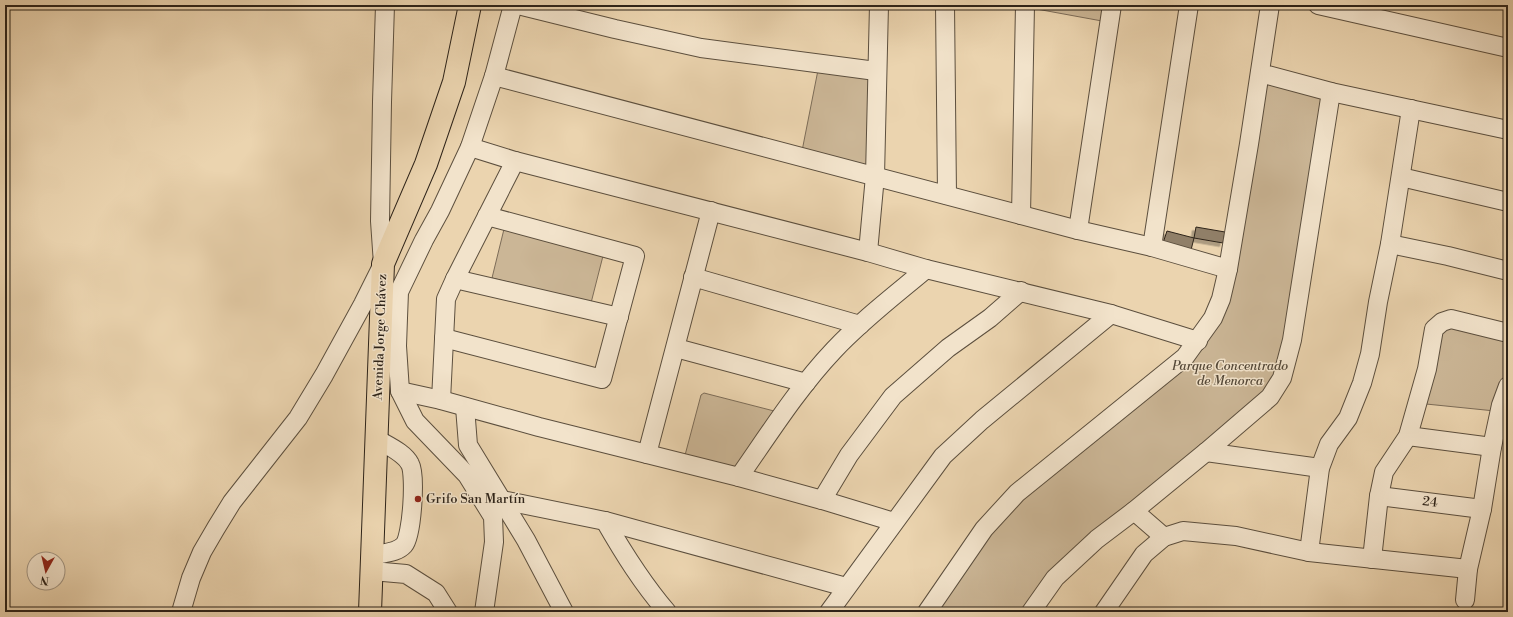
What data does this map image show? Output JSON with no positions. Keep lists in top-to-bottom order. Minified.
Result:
{"streets":{"main road":["Avenida Jorge Chávez"],"street":["24"]},"parks":["Parque Concentrado de Menorca"],"places":["Grifo San Martín"],"north":"bottom"}
